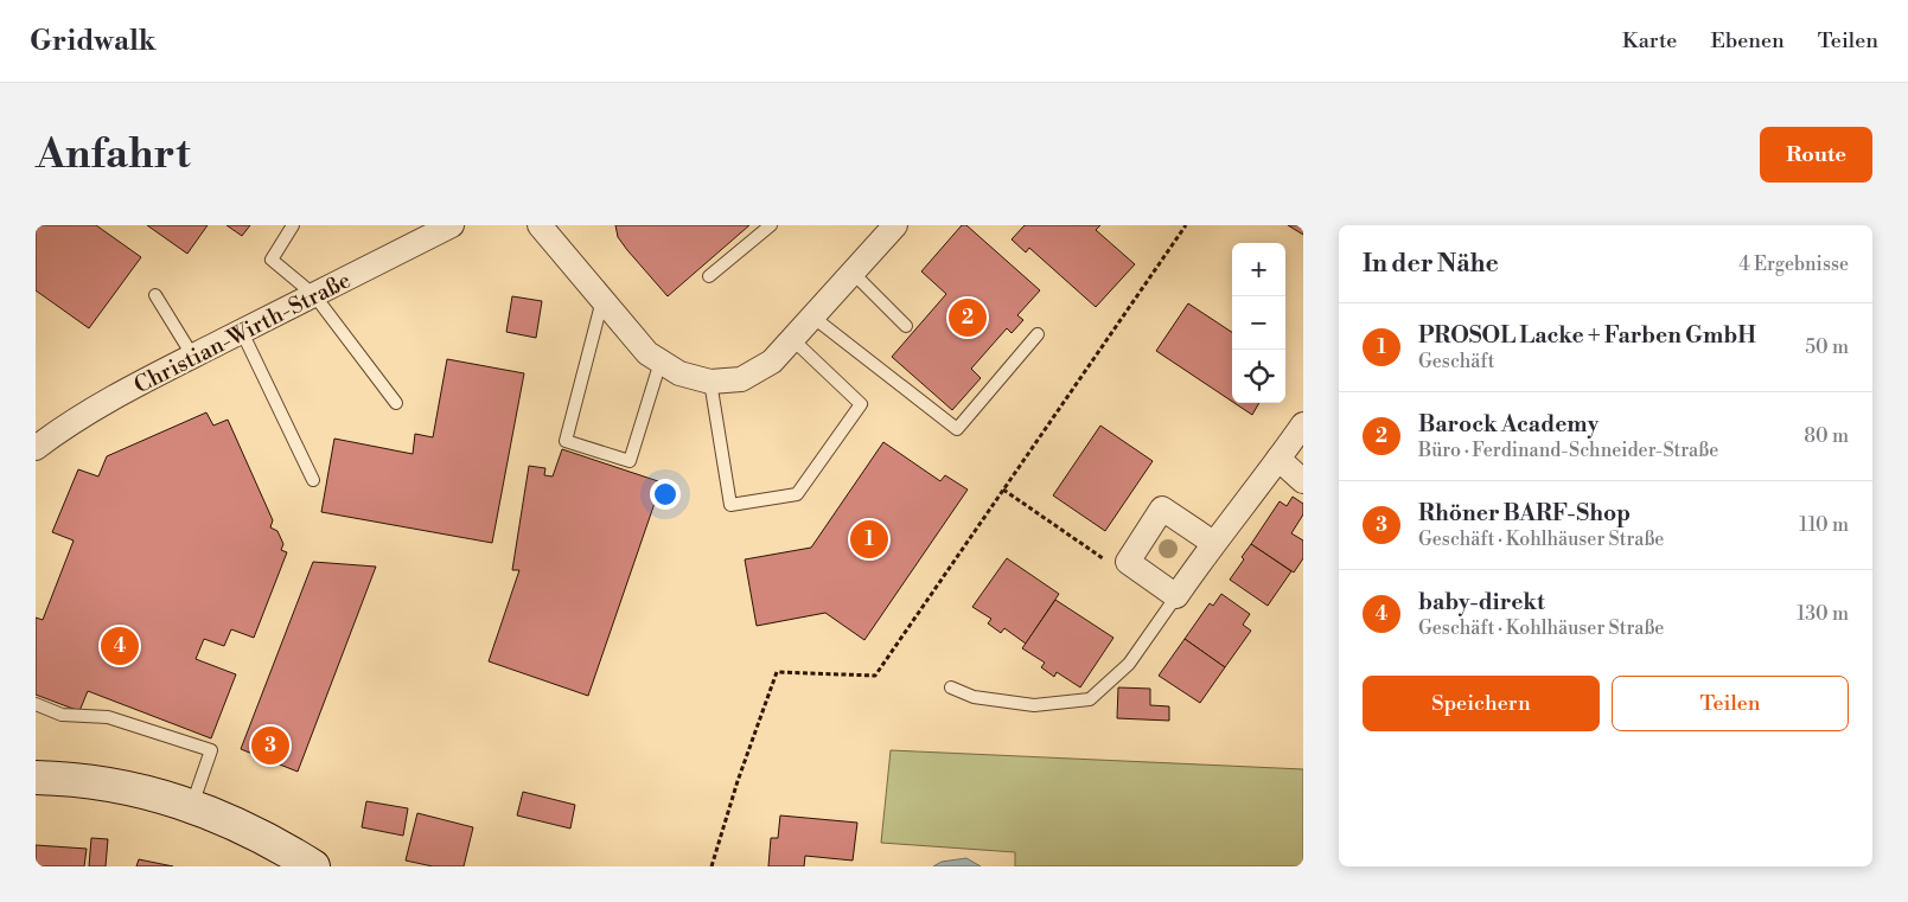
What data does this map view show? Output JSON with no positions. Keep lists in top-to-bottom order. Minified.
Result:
{"streets":{"street":["Christian-Wirth-Straße"]},"page":{"header":"Gridwalk","nav":["Karte","Ebenen","Teilen"],"buttons":["Route",["Speichern","Teilen"]],"title":"Anfahrt","heading":["In der Nähe","4 Ergebnisse"],"map_buttons":["+","−"],"pins":["2","1","4","3"],"list":[{"mark":"1","name":"PROSOL Lacke + Farben GmbH","note":"Geschäft","value":"50 m"},{"mark":"2","name":"Barock Academy","note":"Büro · Ferdinand-Schneider-Straße","value":"80 m"},{"mark":"3","name":"Rhöner BARF-Shop","note":"Geschäft · Kohlhäuser Straße","value":"110 m"},{"mark":"4","name":"baby-direkt","note":"Geschäft · Kohlhäuser Straße","value":"130 m"}]}}
